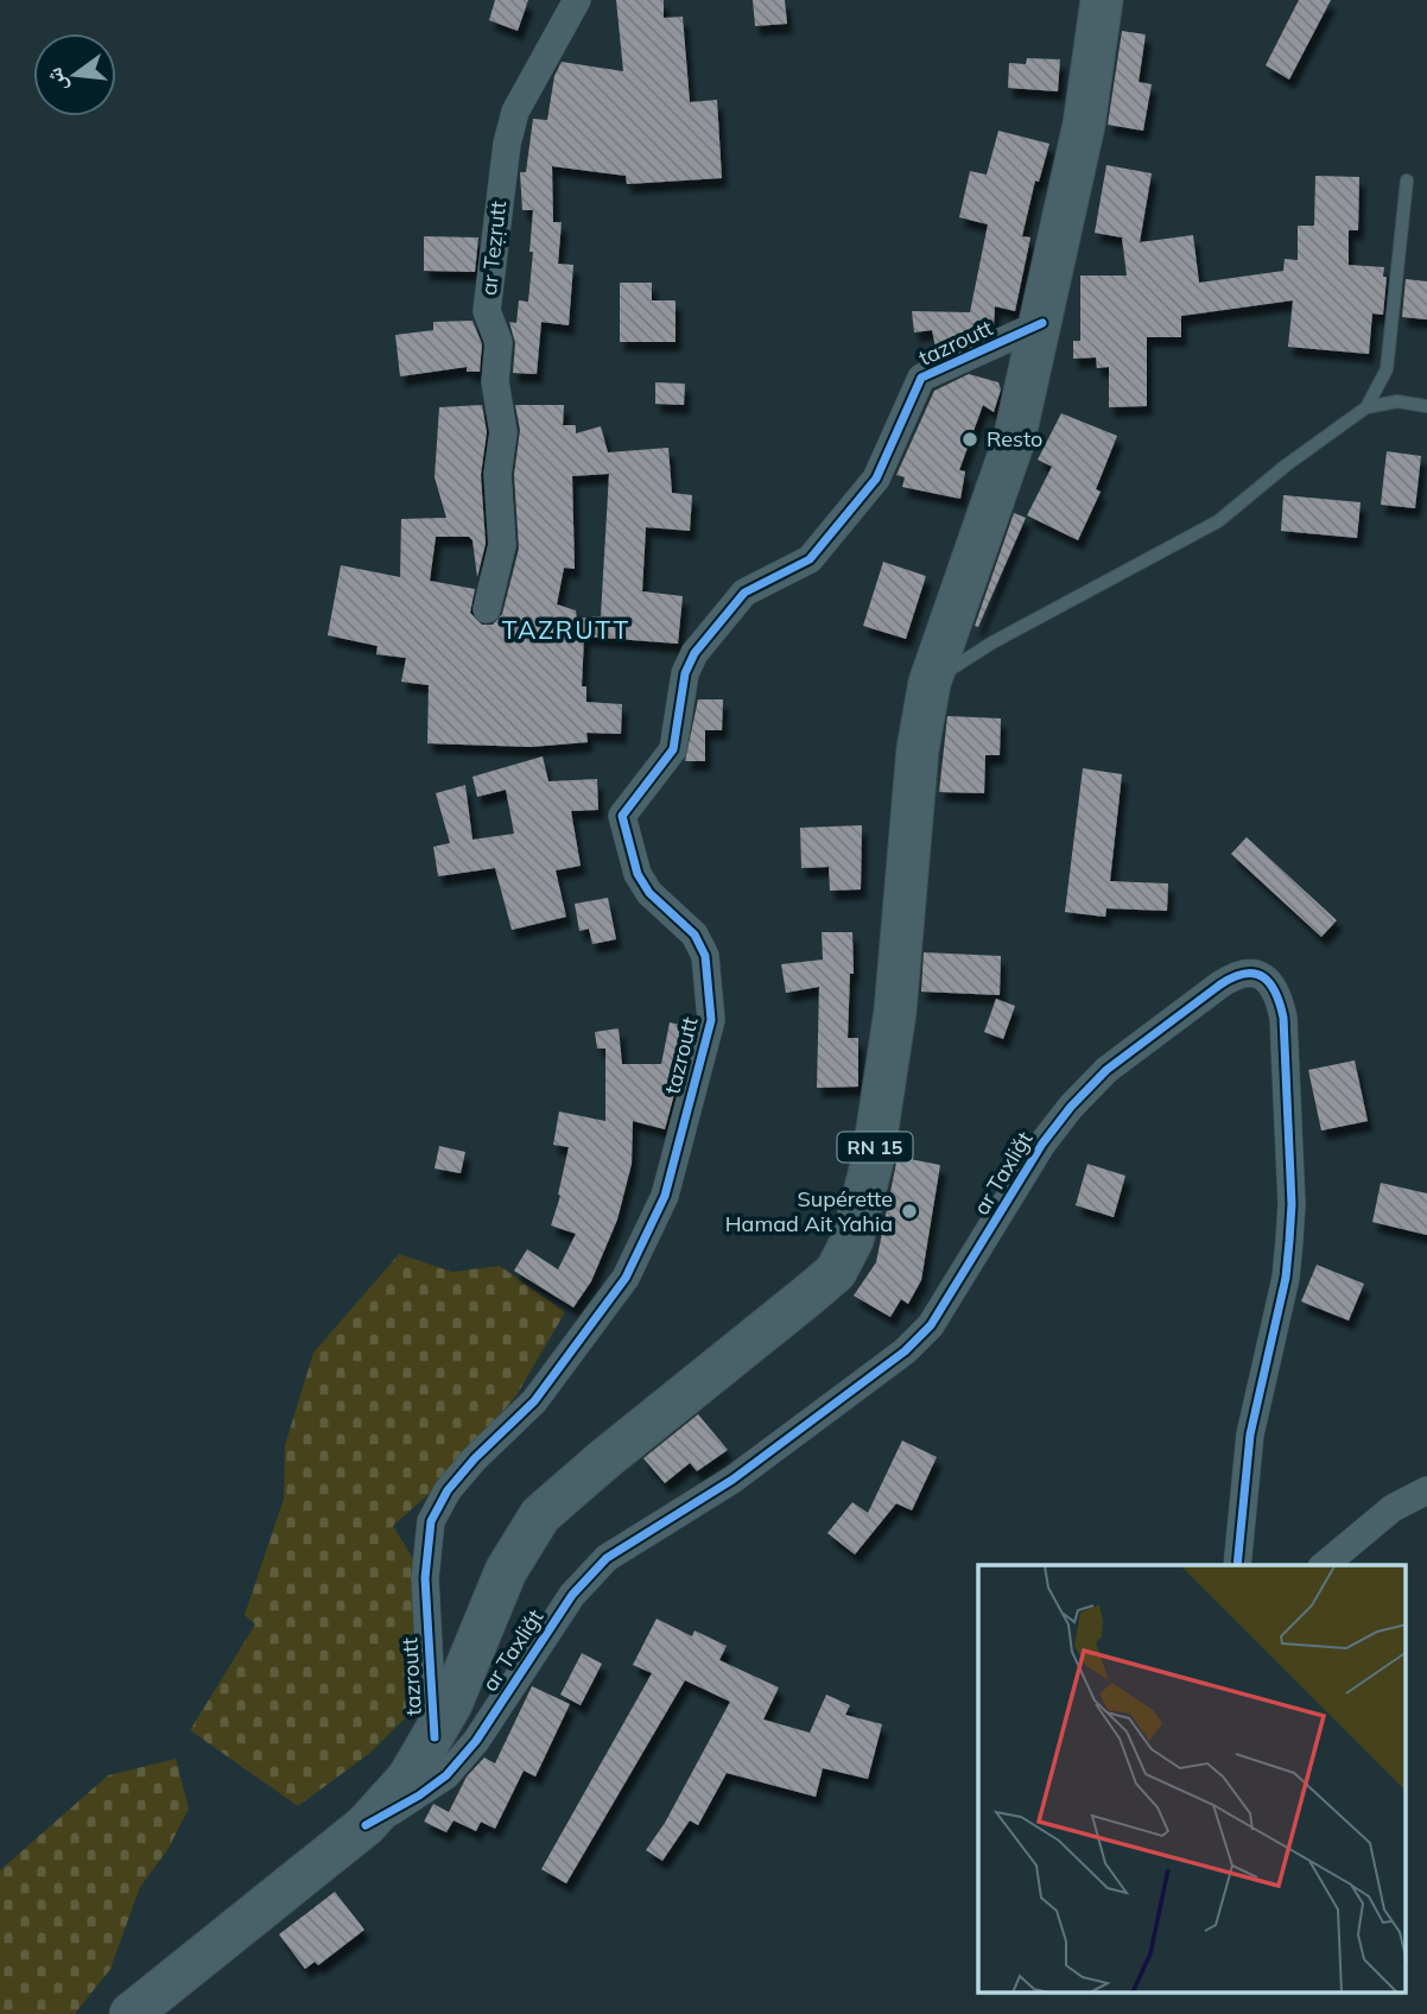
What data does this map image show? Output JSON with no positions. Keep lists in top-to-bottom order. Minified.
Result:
{"streets":{"main road":["RN 15"],"street":["ar Teẓṛutt","tazroutt","ar Taxliǧt"]},"crossings":[["tazroutt","RN 15"],["RN 15","ar Taxliǧt"]],"districts":["TAZRUTT"],"places":["Resto","Supérette Hamad Ait Yahia"],"north":"left"}
